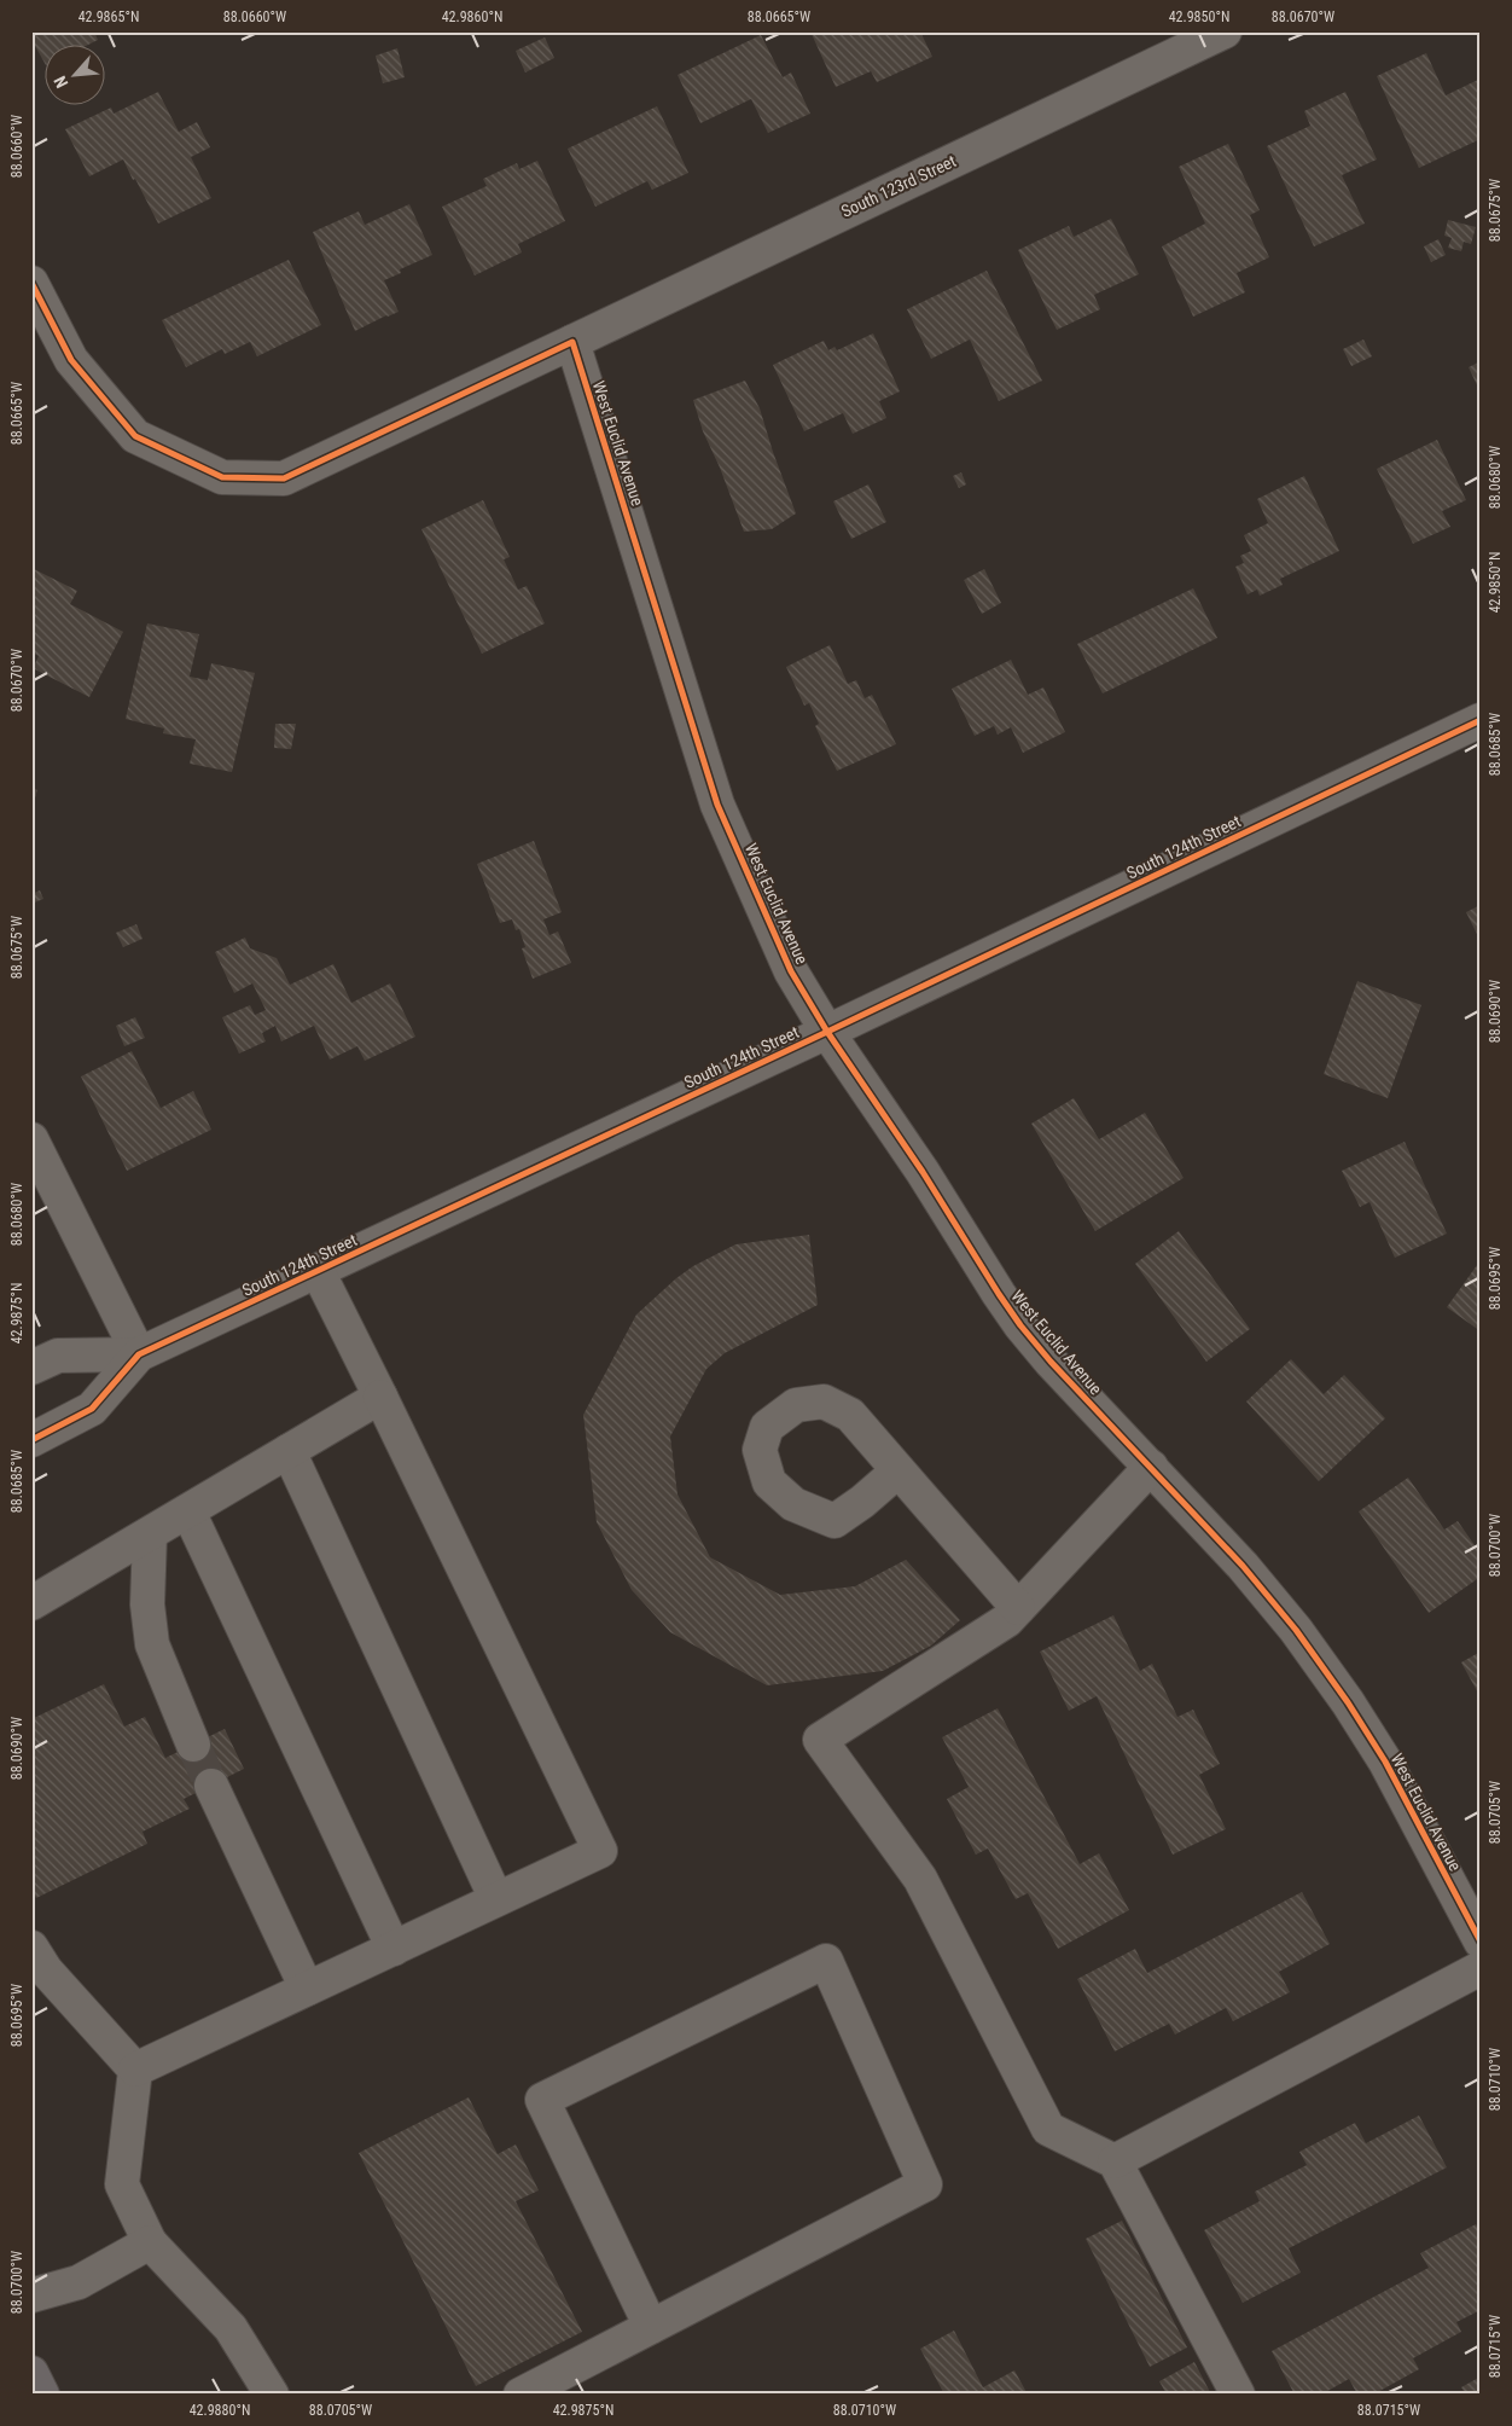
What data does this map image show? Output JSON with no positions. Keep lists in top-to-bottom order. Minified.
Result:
{"streets":{"street":["South 123rd Street","West Euclid Avenue","South 124th Street"]},"crossings":[["South 123rd Street","West Euclid Avenue"],["West Euclid Avenue","South 124th Street"]],"north":"bottom left","coordinates":["42.9865°N","88.0660°W","42.9860°N","88.0665°W","42.9850°N","88.0670°W","88.0675°W","88.0680°W","88.0685°W","88.0690°W","88.0695°W","42.9875°N","88.0700°W","88.0705°W","88.0710°W","88.0715°W","42.9880°N"]}
